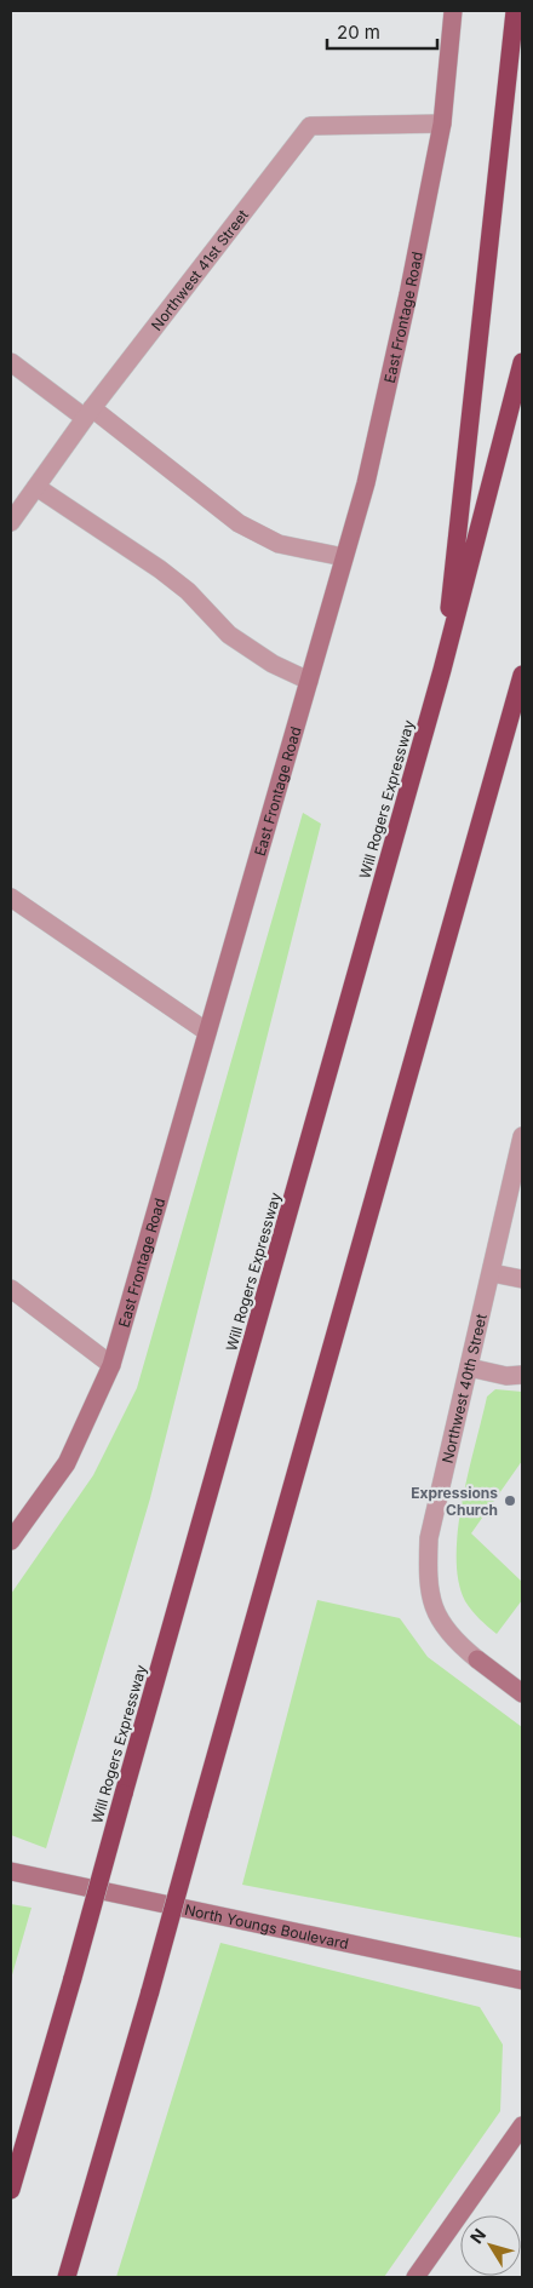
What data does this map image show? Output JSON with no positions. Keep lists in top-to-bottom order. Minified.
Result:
{"streets":{"highway":["Will Rogers Expressway"],"main road":["East Frontage Road","North Youngs Boulevard"],"street":["Northwest 41st Street","Northwest 40th Street"]},"crossings":[["Northwest 41st Street","East Frontage Road"]],"places":["Expressions Church"],"scale_bar":"20 m","north":"top left"}
